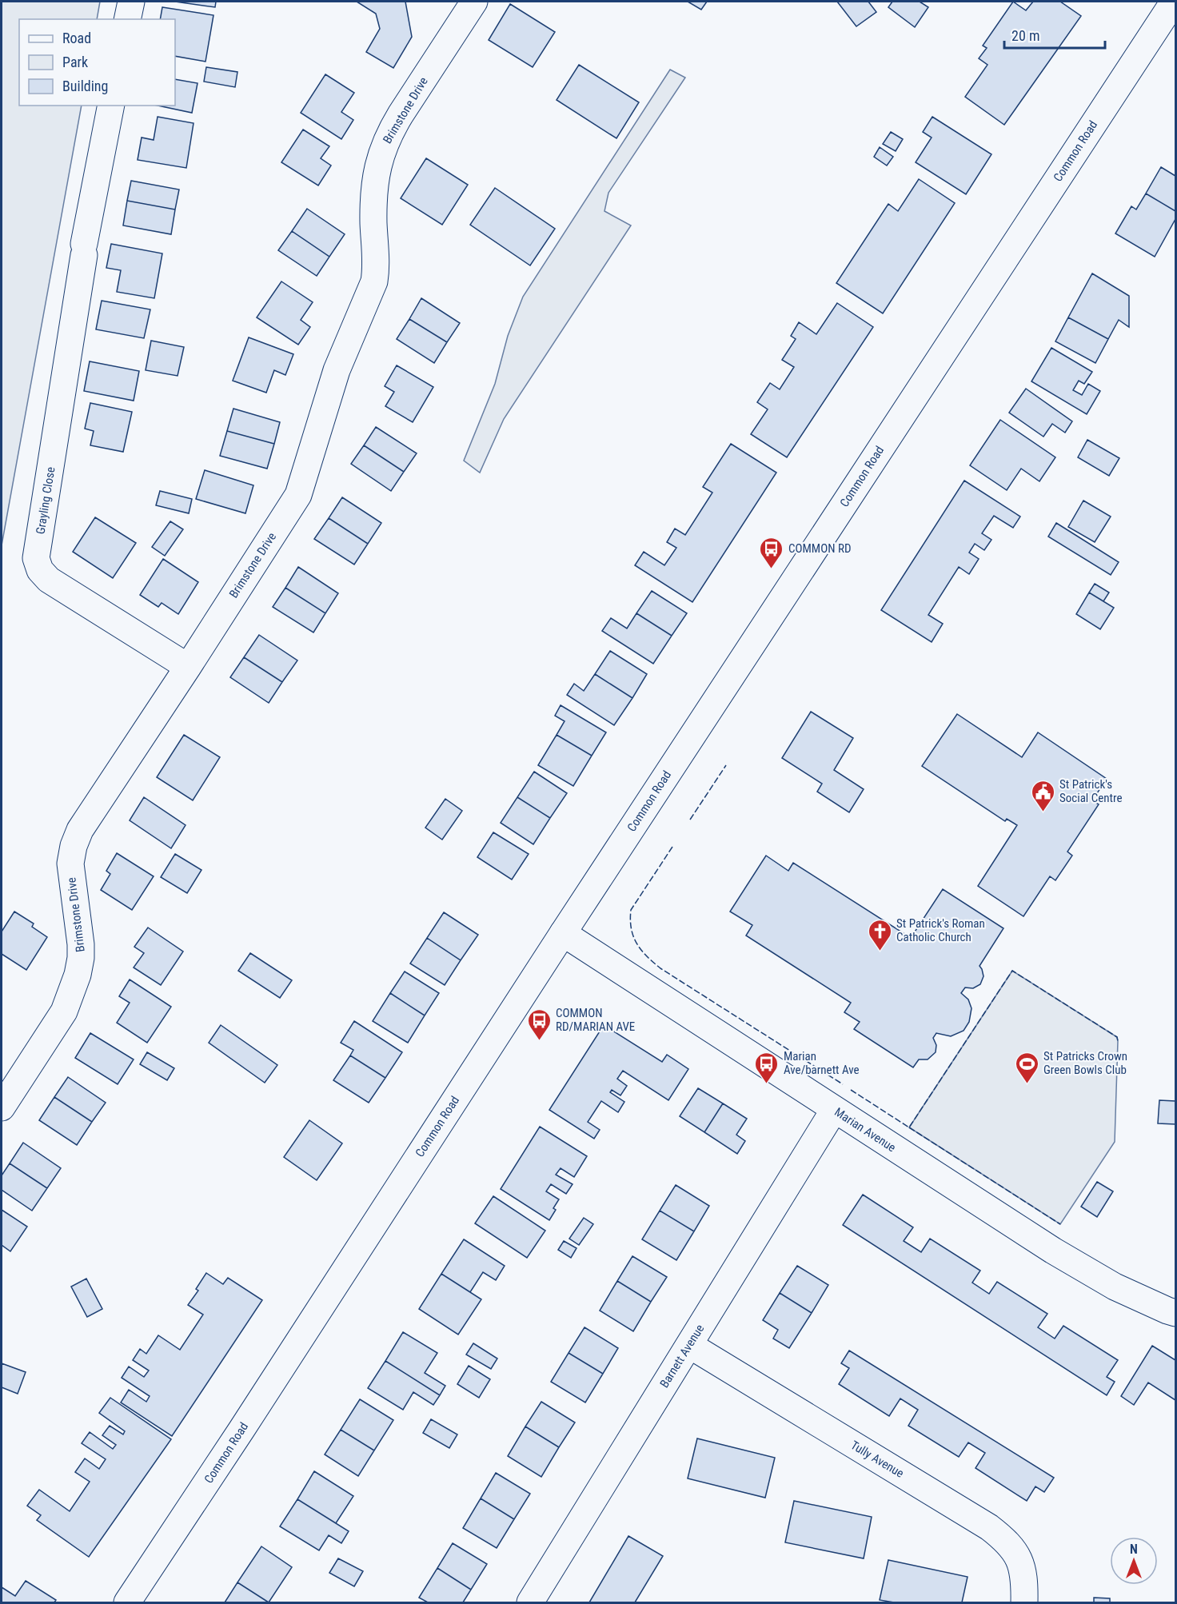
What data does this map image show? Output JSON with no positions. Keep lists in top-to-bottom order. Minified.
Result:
{"streets":{"street":["Brimstone Drive","Common Road","Grayling Close","Marian Avenue","Barnett Avenue","Tully Avenue"]},"crossings":[["Brimstone Drive","Grayling Close"],["Common Road","Marian Avenue"],["Marian Avenue","Barnett Avenue"],["Barnett Avenue","Tully Avenue"]],"places":{"bus stop":["COMMON RD","COMMON RD/MARIAN AVE","Marian Ave/barnett Ave"],"public building":["St Patrick's Social Centre"],"church":["St Patrick's Roman Catholic Church"],"sports":["St Patricks Crown Green Bowls Club"]},"legend":["Road","Park","Building"],"scale_bar":"20 m","north":"top"}
